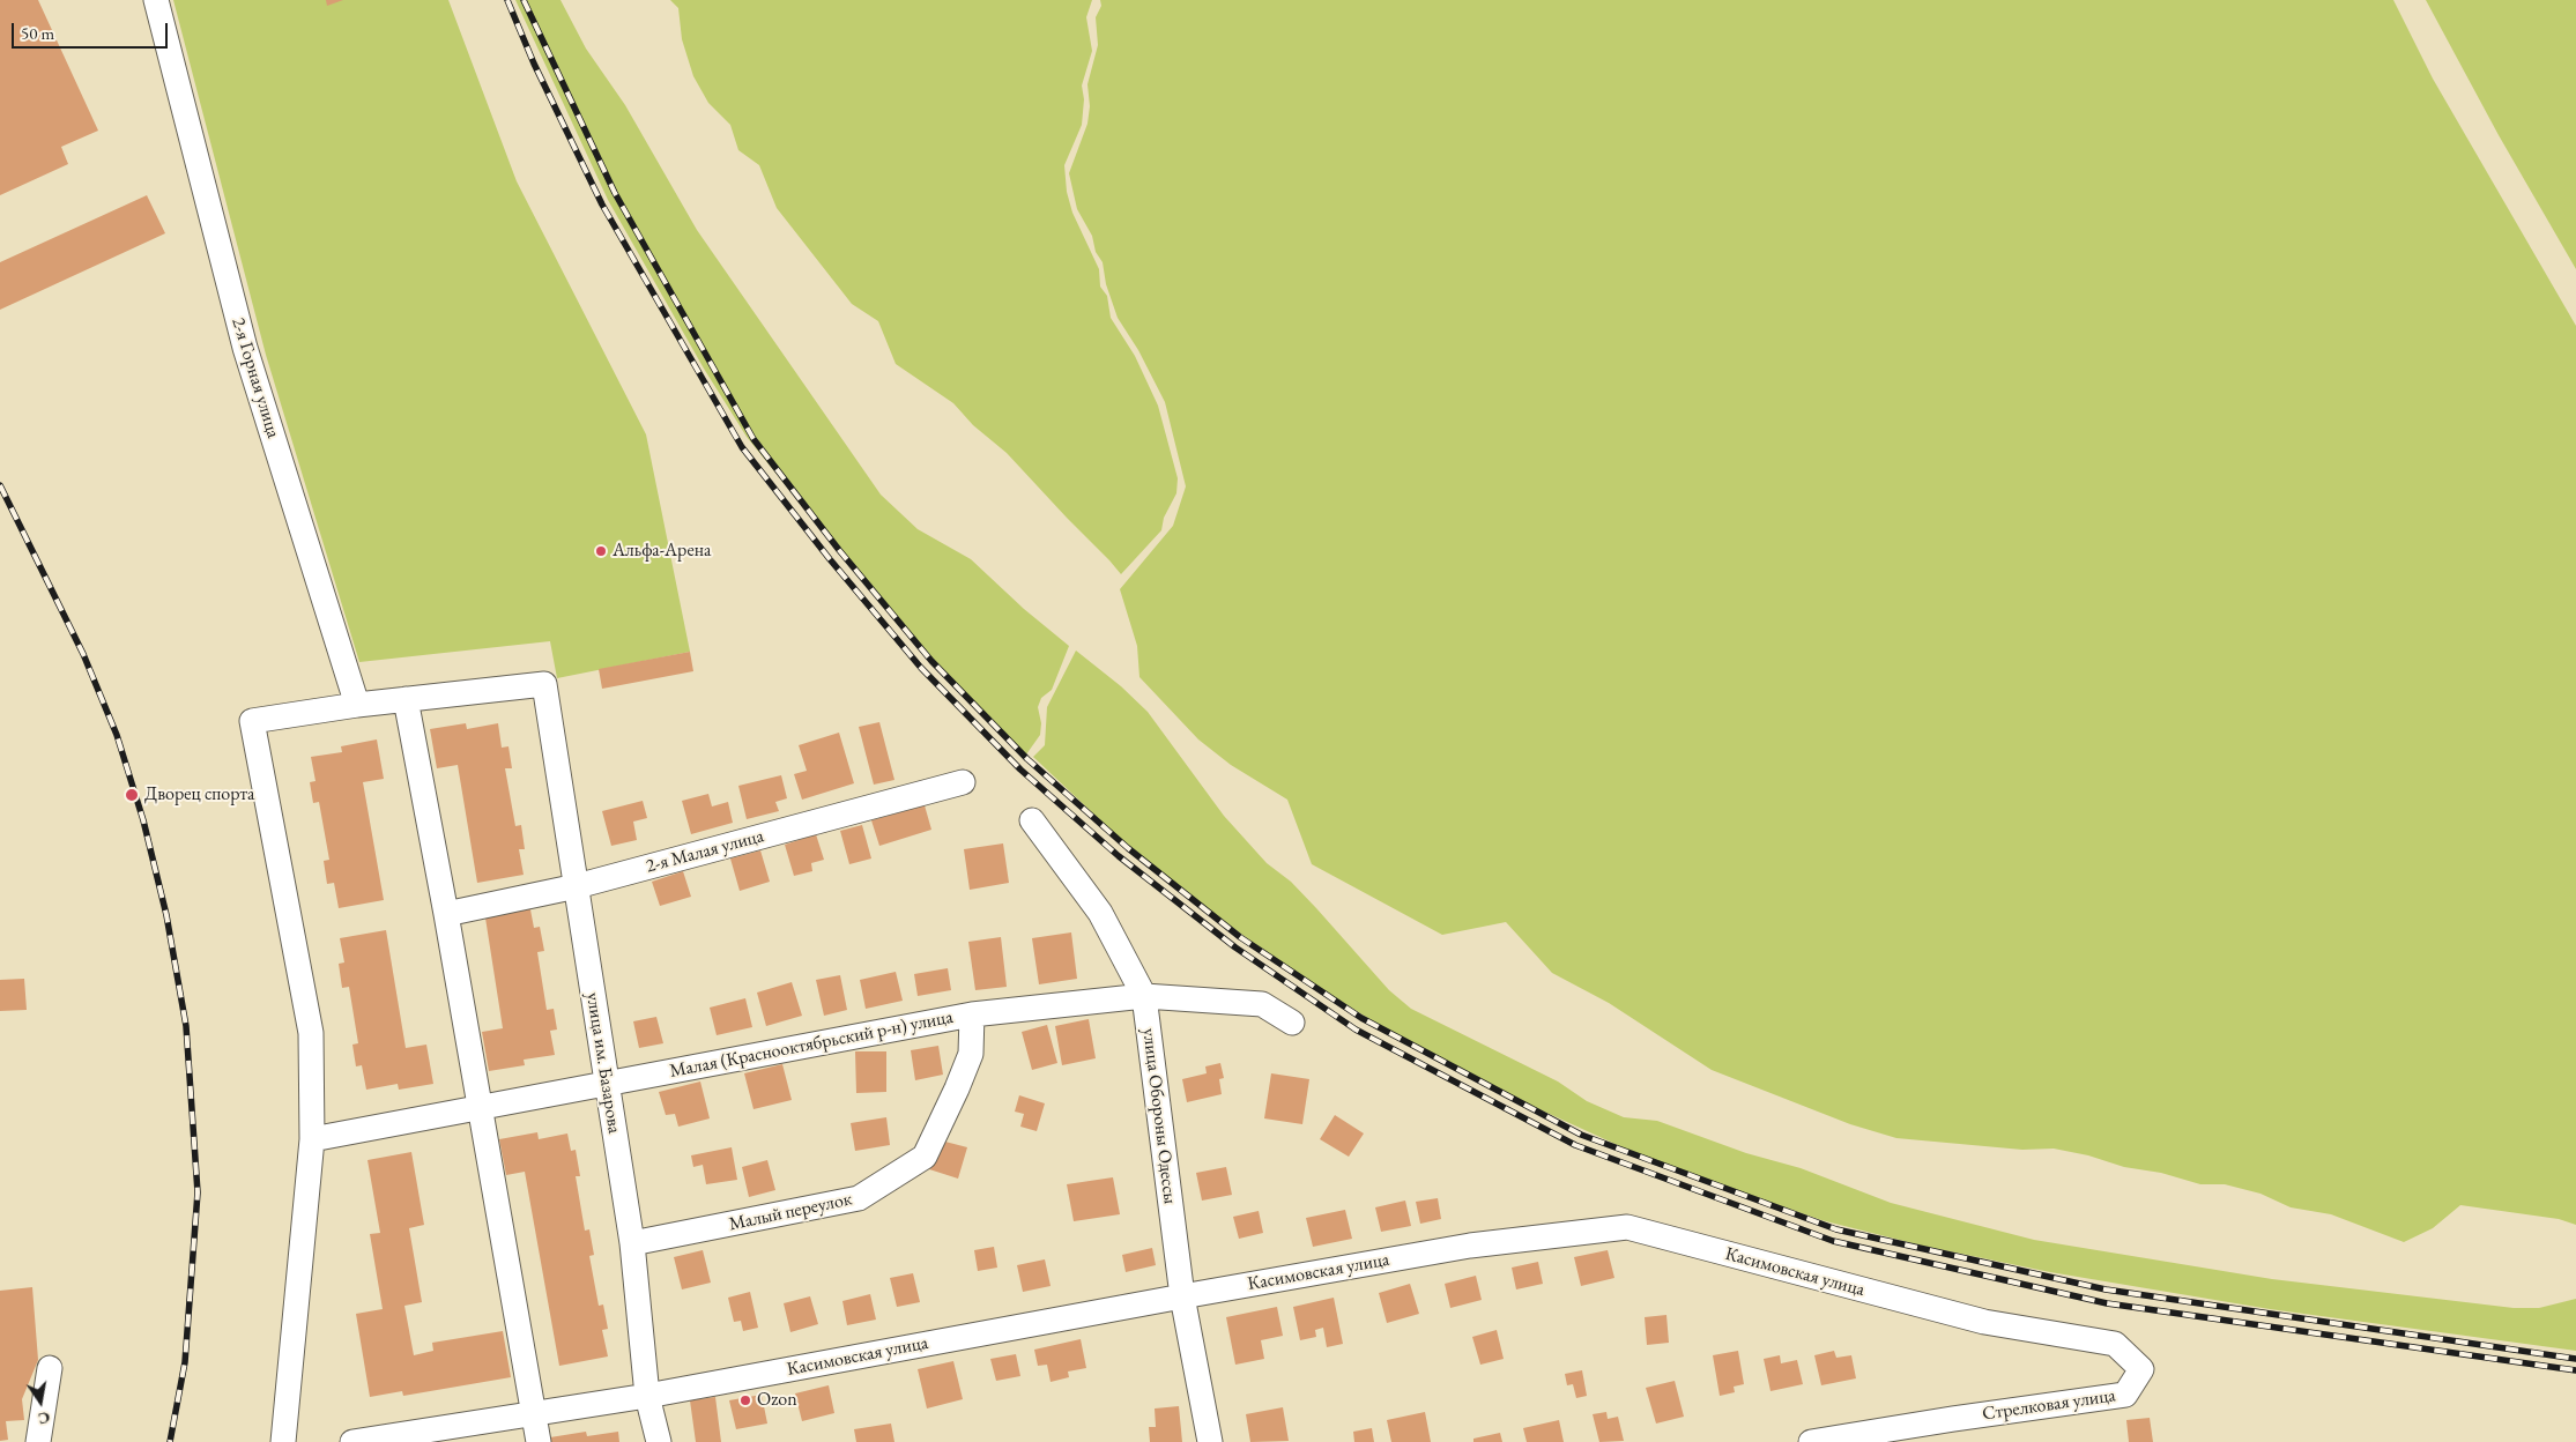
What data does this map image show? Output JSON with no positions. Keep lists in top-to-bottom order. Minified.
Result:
{"streets":{"street":["2-я Горная улица","2-я Малая улица","Малая (Краснооктябрьский р-н) улица","улица им. Базарова","улица Обороны Одессы","Малый переулок","Касимовская улица","Стрелковая улица"]},"crossings":[["2-я Малая улица","улица им. Базарова"],["Малая (Краснооктябрьский р-н) улица","улица им. Базарова"],["Малая (Краснооктябрьский р-н) улица","улица Обороны Одессы"],["Малая (Краснооктябрьский р-н) улица","Малый переулок"],["улица им. Базарова","Малый переулок"],["улица им. Базарова","Касимовская улица"],["улица Обороны Одессы","Касимовская улица"],["Касимовская улица","Стрелковая улица"]],"places":["Альфа-Арена","Дворец спорта","Ozon"],"scale_bar":"50 m","north":"bottom"}
